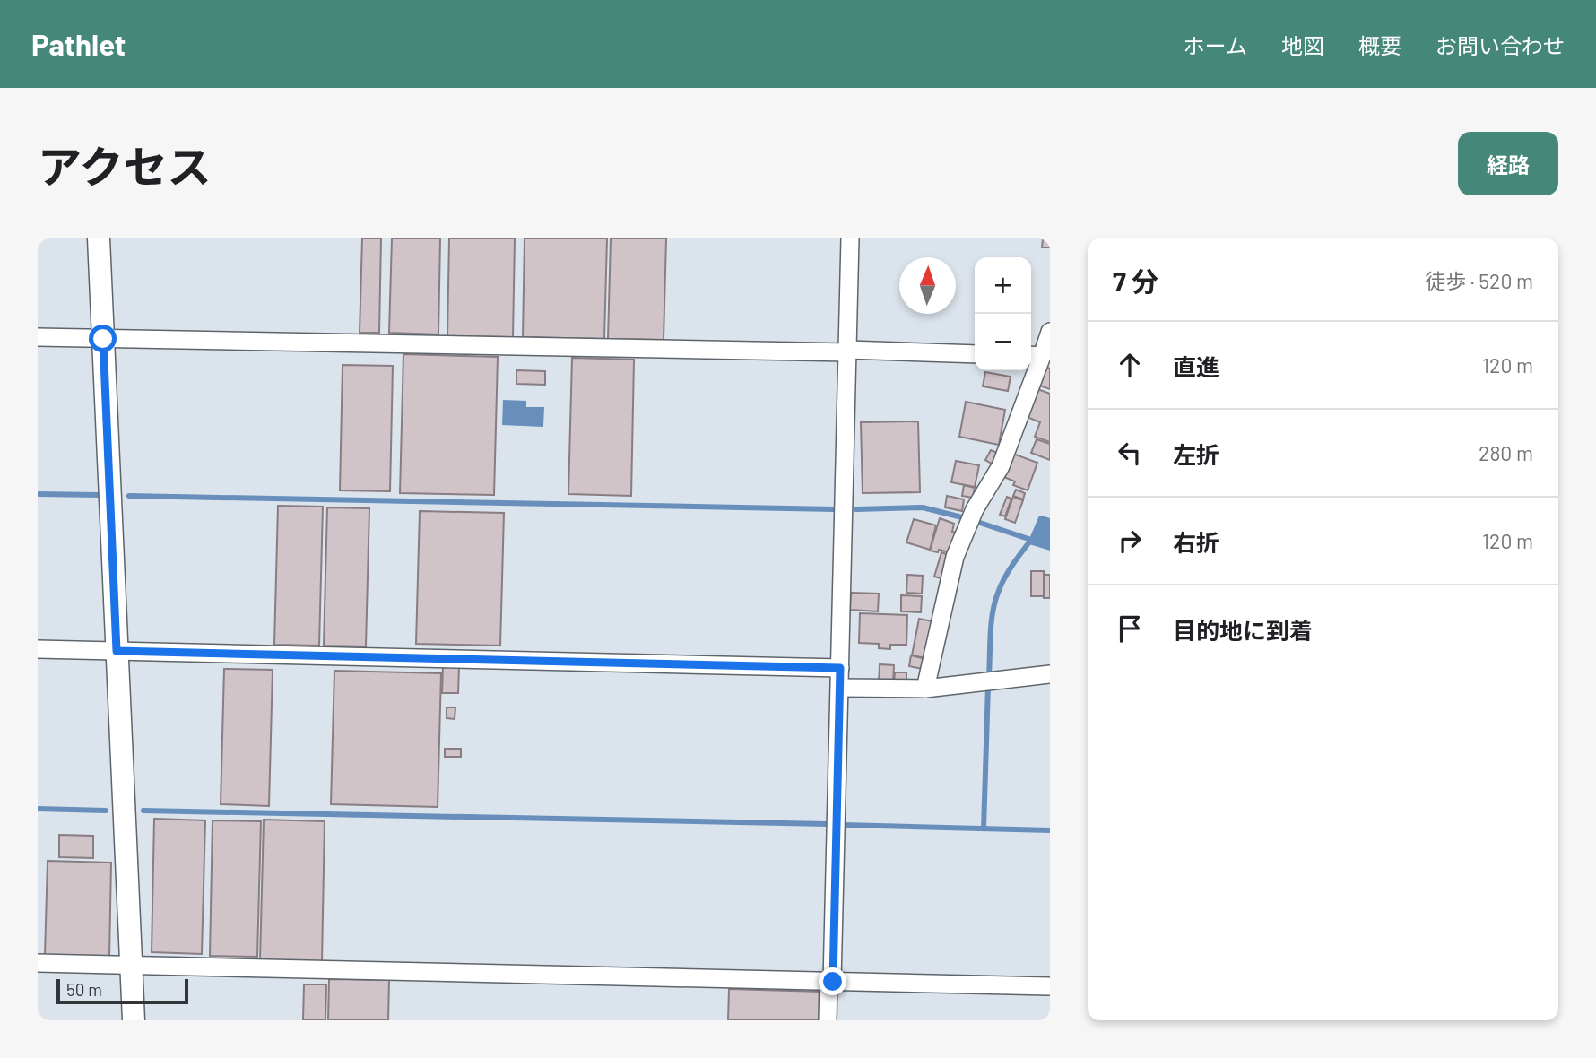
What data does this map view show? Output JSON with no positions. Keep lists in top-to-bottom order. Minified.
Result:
{"scale_bar":"50 m","north":"top","page":{"header":"Pathlet","nav":["ホーム","地図","概要","お問い合わせ"],"title":"アクセス","buttons":"経路","heading":["7 分","徒歩 · 520 m"],"map_buttons":["+","−"],"list":[["直進","120 m"],["左折","280 m"],["右折","120 m"],"目的地に到着"],"scale":"50 m"}}
